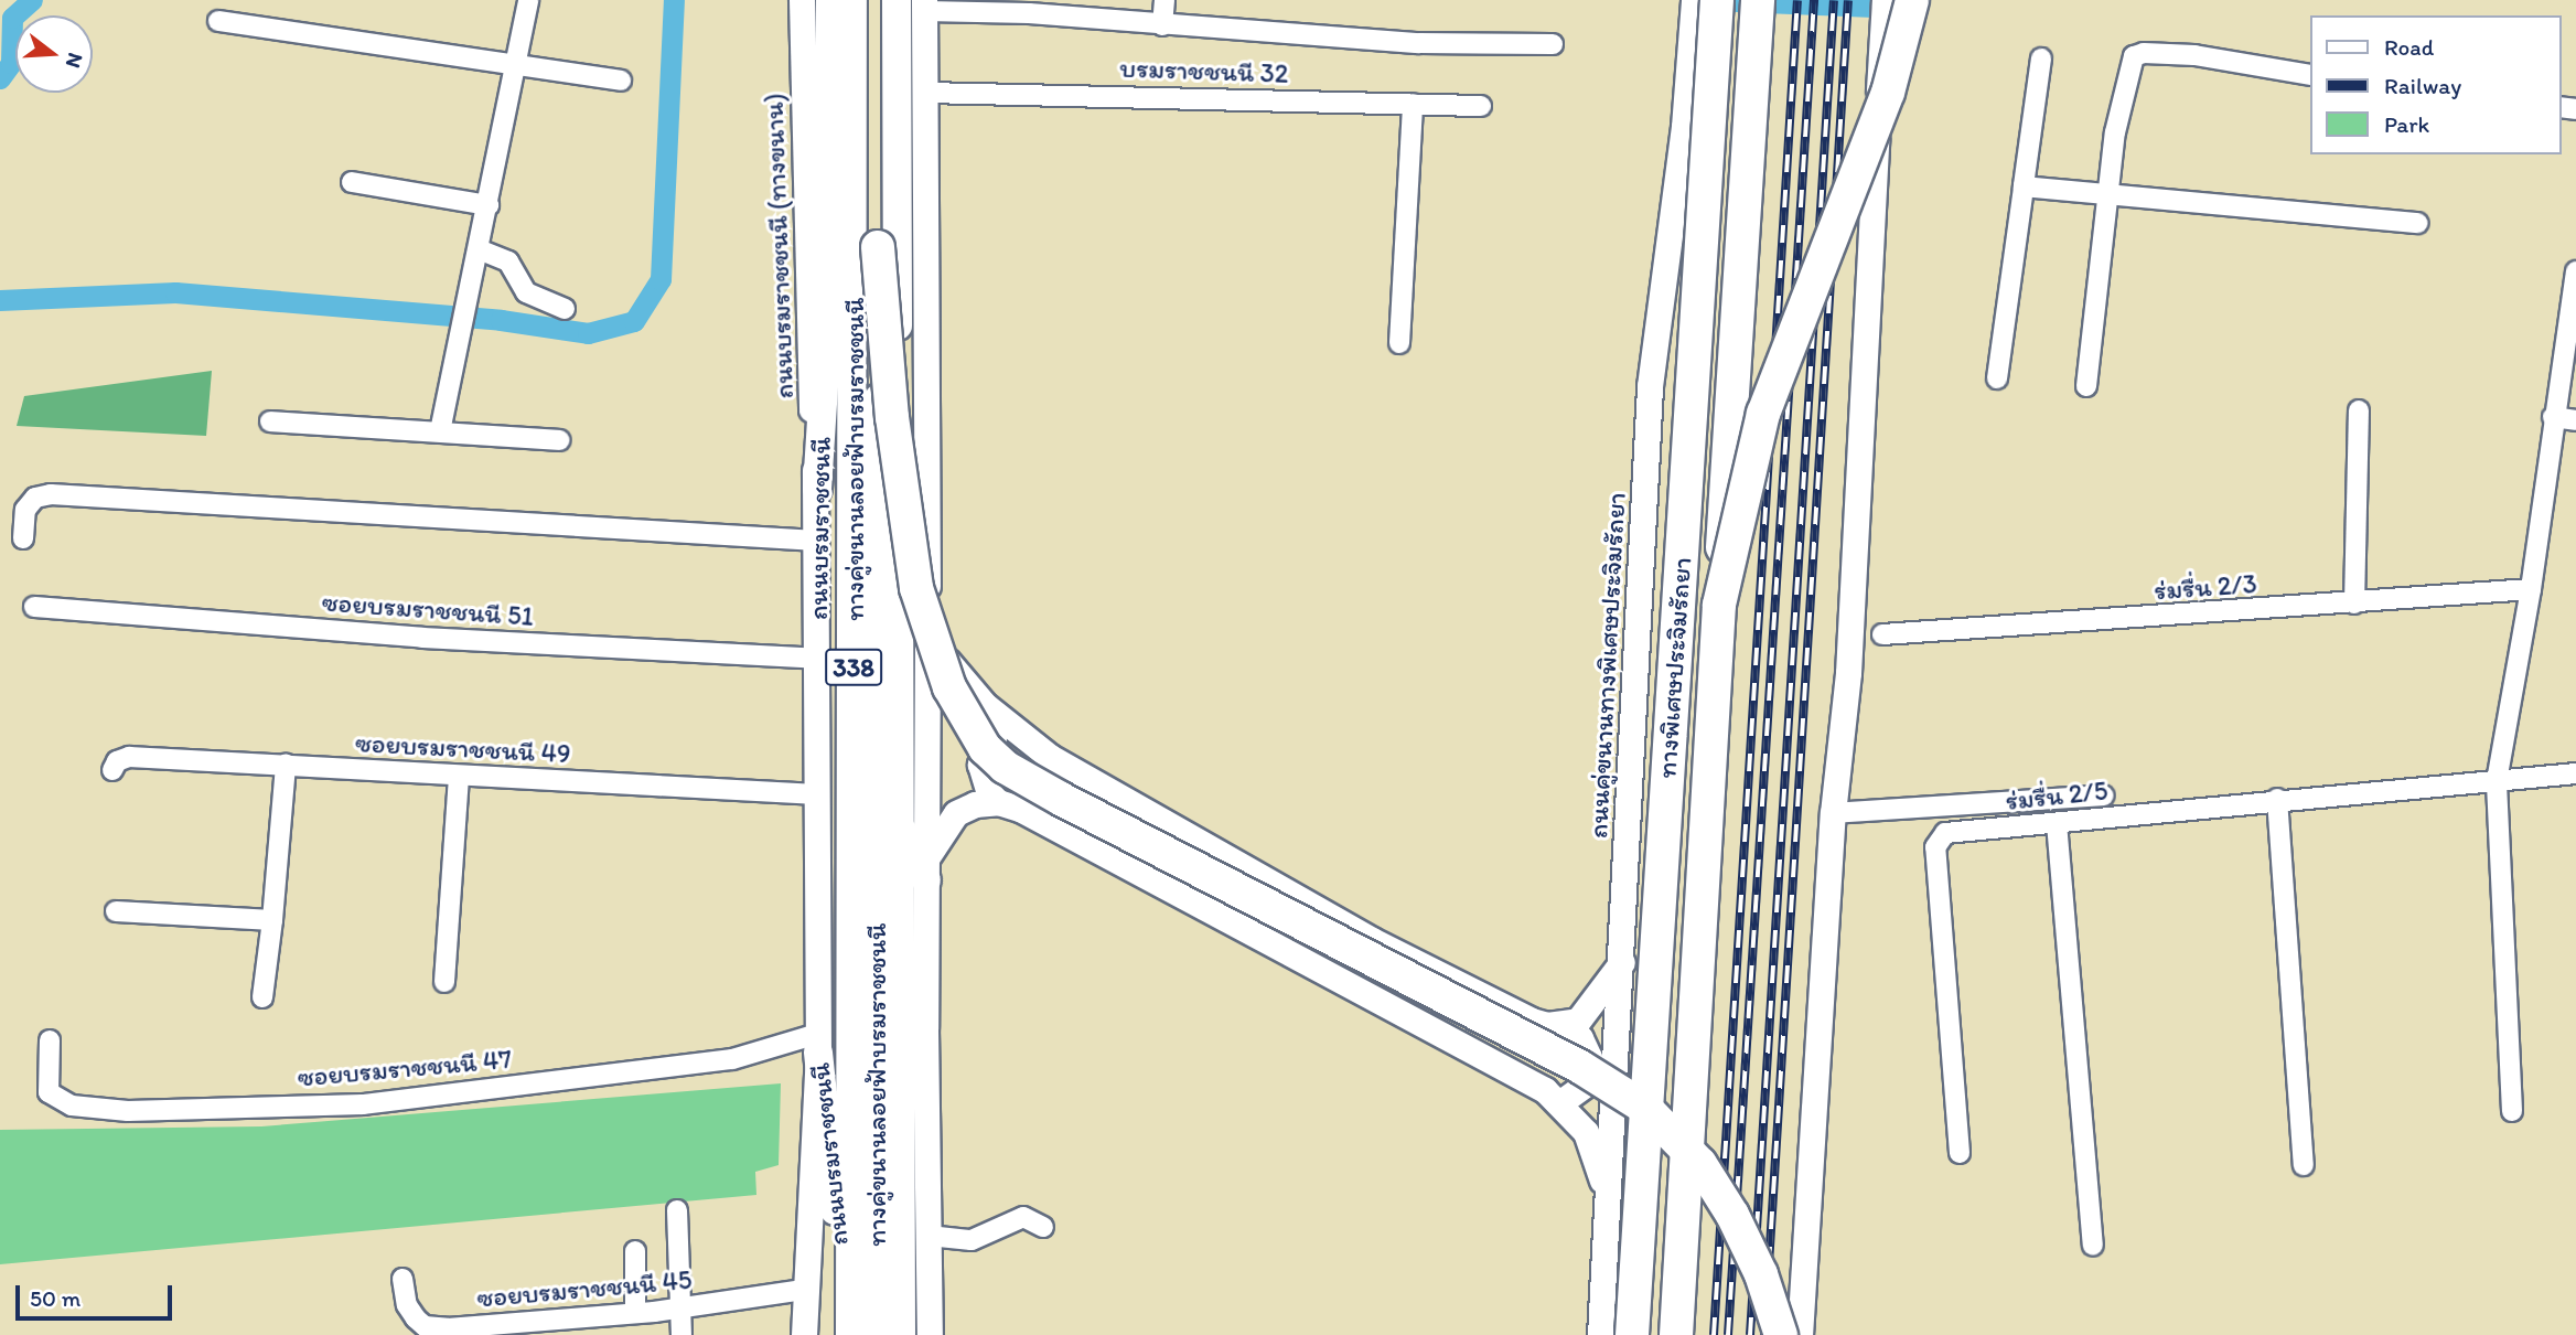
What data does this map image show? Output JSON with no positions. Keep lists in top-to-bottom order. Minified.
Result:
{"streets":{"highway":["ทางพิเศษประจิมรัถยา"],"main road":["ถนนบรมราชชนนี (ทางขนาน)","ทางคู่ขนานลอยฟ้าบรมราชชนนี","ถนนบรมราชชนนี","ถนนคู่ขนานทางพิเศษประจิมรัถยา","338"],"street":["บรมราชชนนี 32","ร่มรื่น 2/3","ซอยบรมราชชนนี 51","ซอยบรมราชชนนี 49","ร่มรื่น 2/5","ซอยบรมราชชนนี 47","ซอยบรมราชชนนี 45"]},"crossings":[["ถนนบรมราชชนนี (ทางขนาน)","ถนนบรมราชชนนี"],["ถนนบรมราชชนนี","ซอยบรมราชชนนี 51"],["ถนนบรมราชชนนี","338"],["ถนนบรมราชชนนี","ซอยบรมราชชนนี 49"],["ถนนบรมราชชนนี","ซอยบรมราชชนนี 47"],["338","ซอยบรมราชชนนี 47"],["338","ซอยบรมราชชนนี 45"]],"legend":["Road","Railway","Park"],"scale_bar":"50 m","north":"right"}
